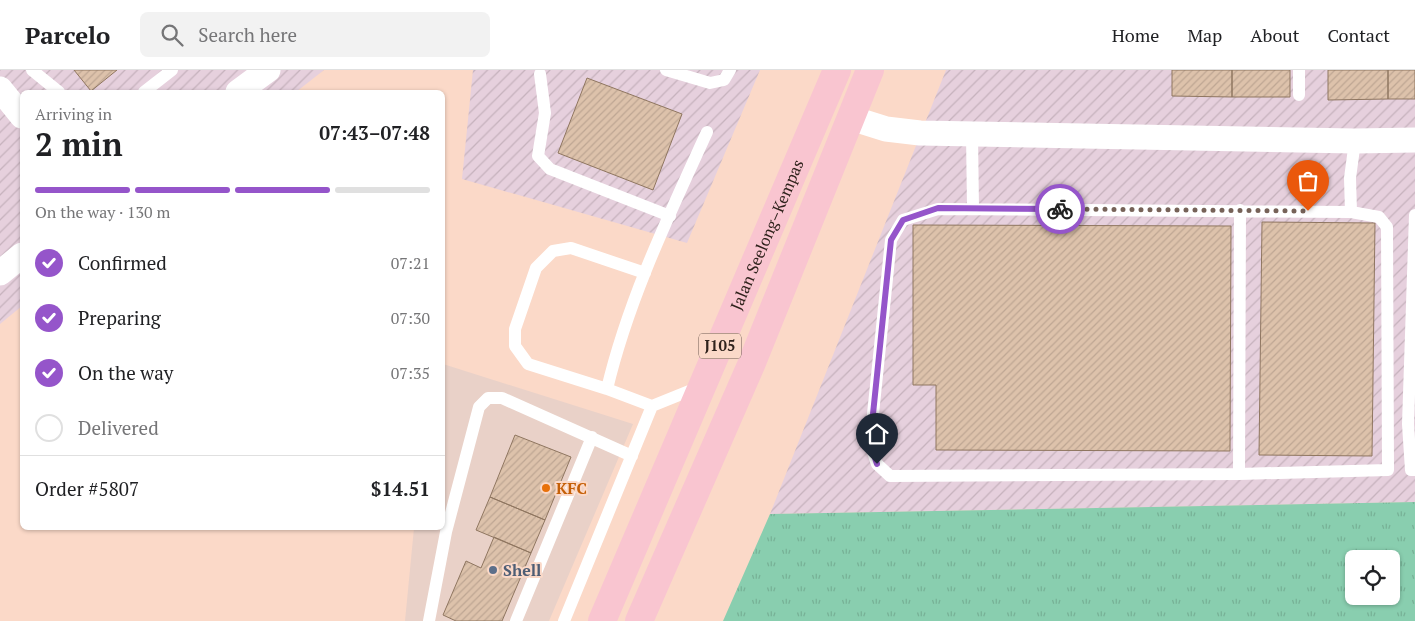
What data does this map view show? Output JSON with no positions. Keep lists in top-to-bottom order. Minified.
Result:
{"streets":{"main road":["Jalan Seelong–Kempas","J105"]},"places":["KFC","Shell"],"page":{"header":"Parcelo","search":"Search here","nav":["Home","Map","About","Contact"],"heading":["2 min","Arriving in","07:43–07:48"],"panel":["Order #5807","$14.51"],"bar":"On the way · 130 m","list":[["Confirmed","07:21"],["Preparing","07:30"],["On the way","07:35"],"Delivered"]}}
